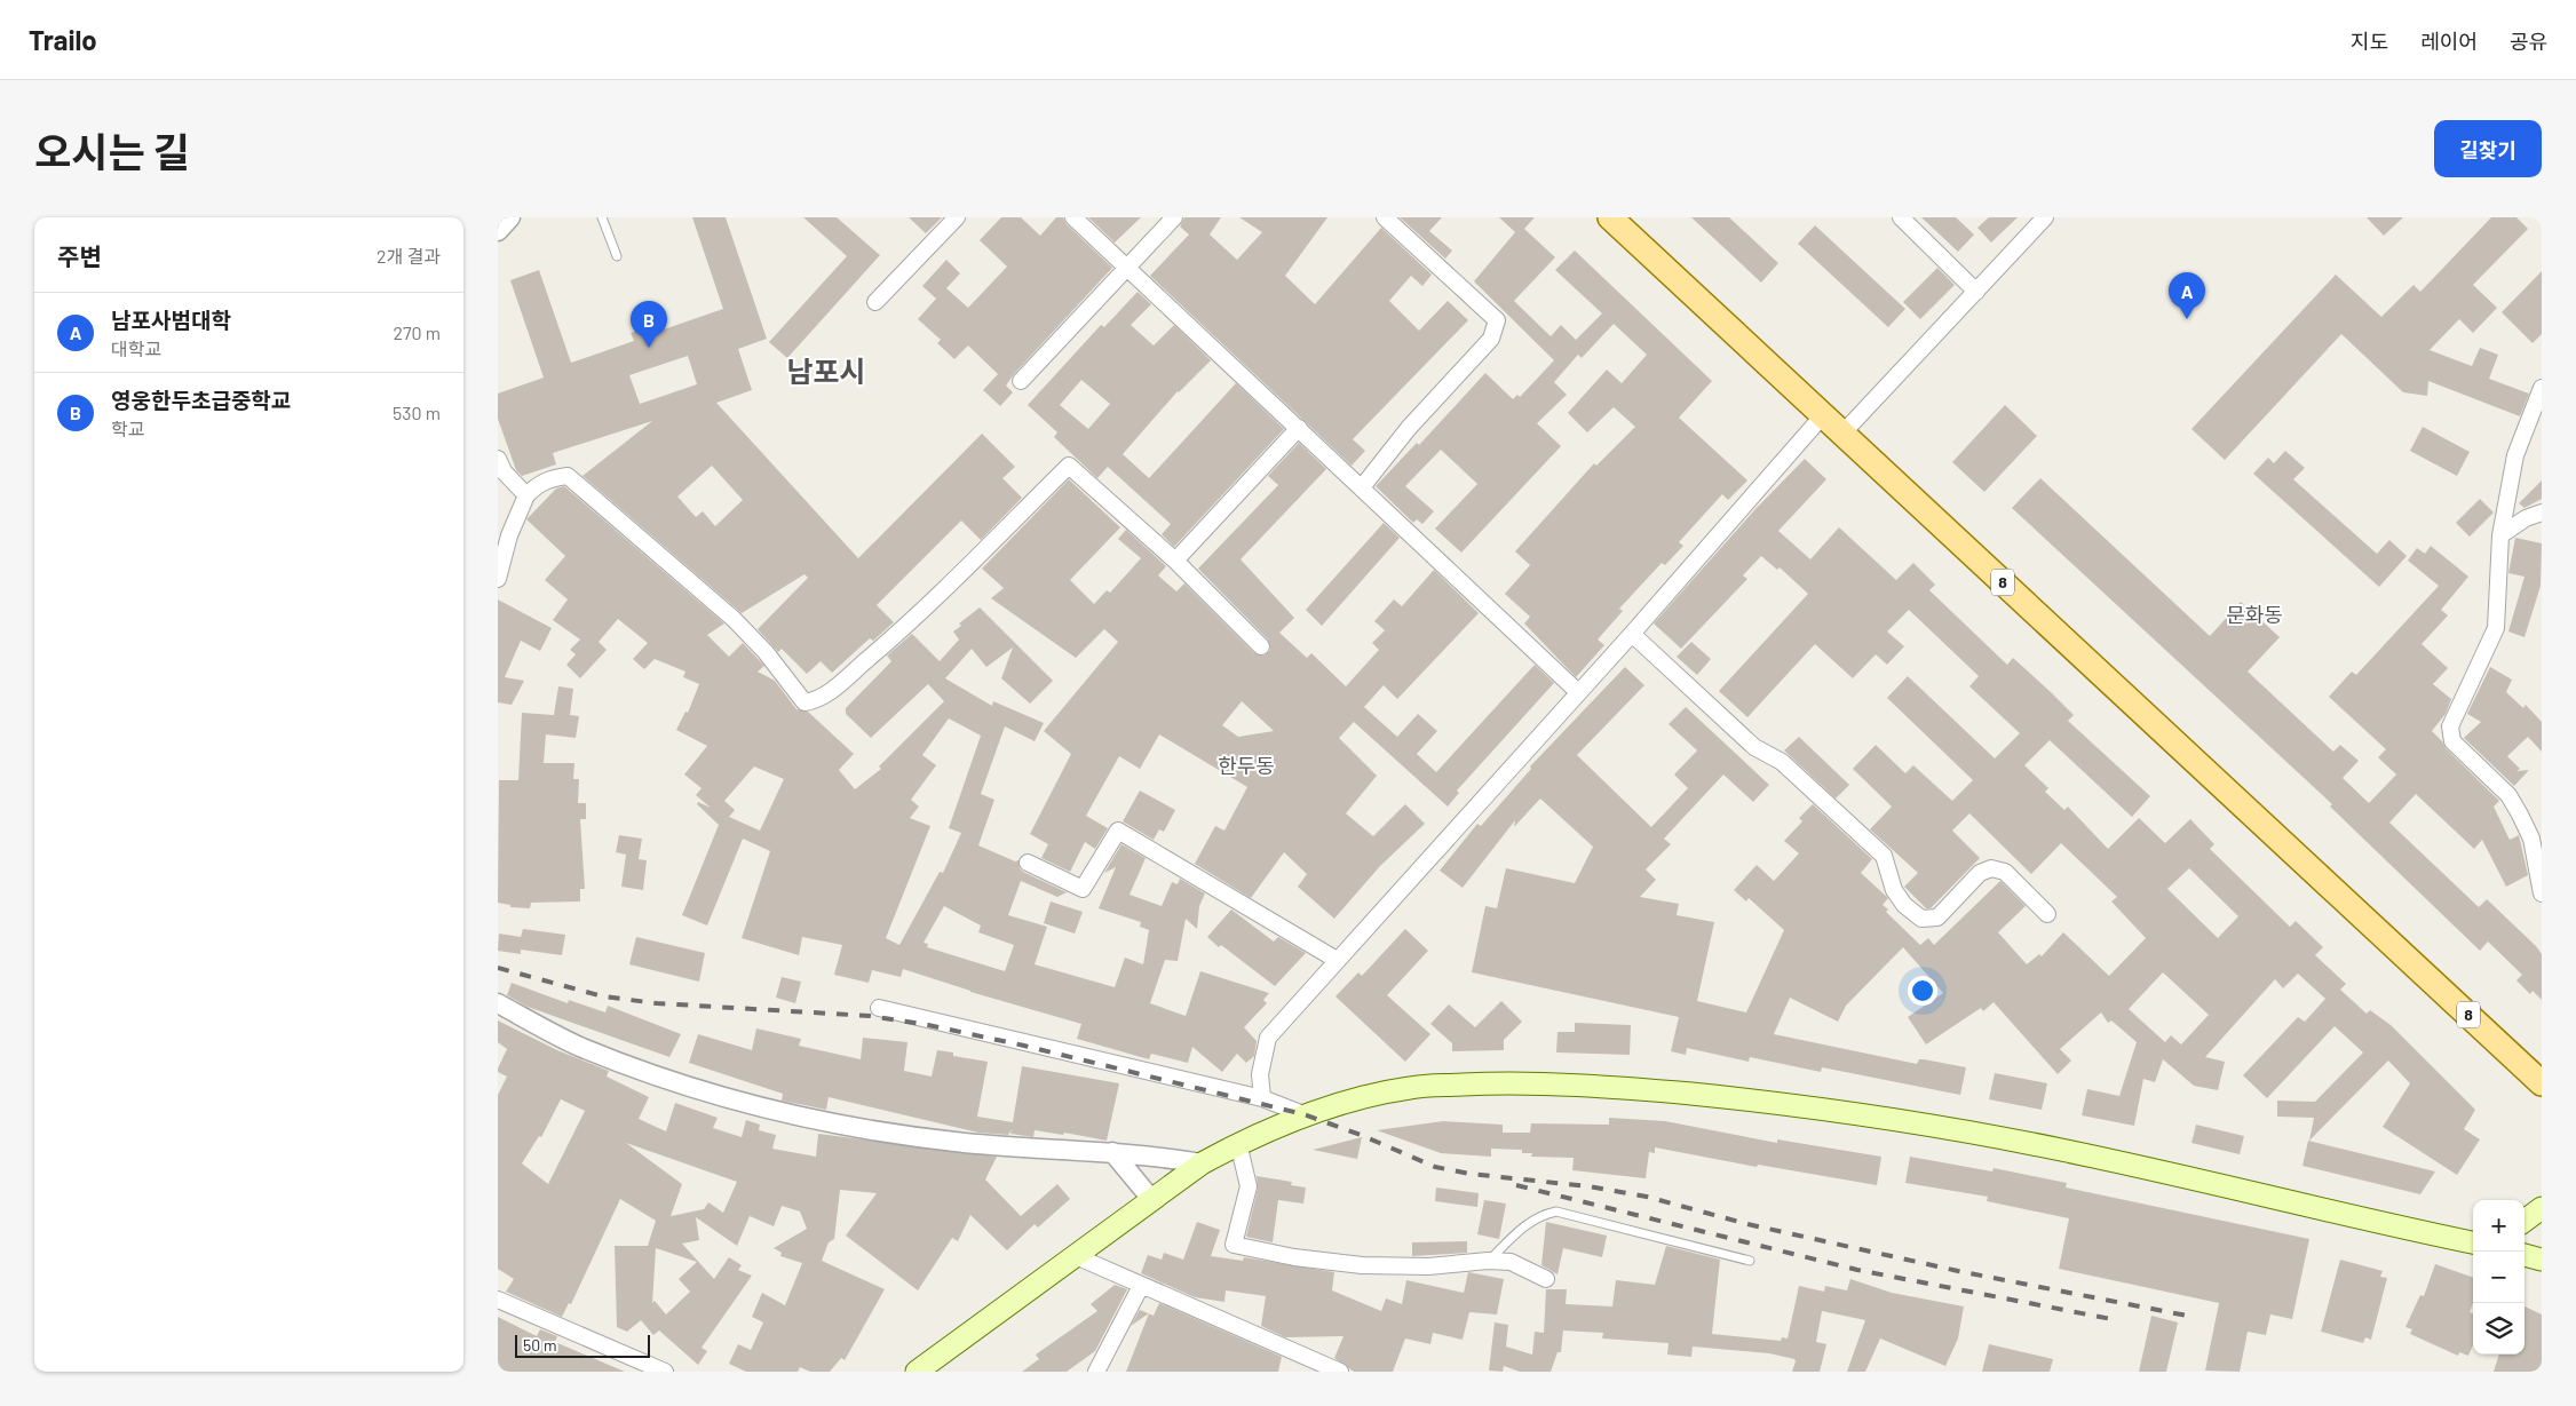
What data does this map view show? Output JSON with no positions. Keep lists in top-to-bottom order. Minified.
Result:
{"streets":{"main road":["8"]},"districts":["남포시","문화동","한두동"],"scale_bar":"50 m","page":{"header":"Trailo","nav":["지도","레이어","공유"],"title":"오시는 길","buttons":"길찾기","heading":["주변","2개 결과"],"pins":["A","B"],"list":[{"mark":"A","name":"남포사범대학","note":"대학교","value":"270 m"},{"mark":"B","name":"영웅한두초급중학교","note":"학교","value":"530 m"}],"map_buttons":["+","−"],"scale":"50 m"}}
